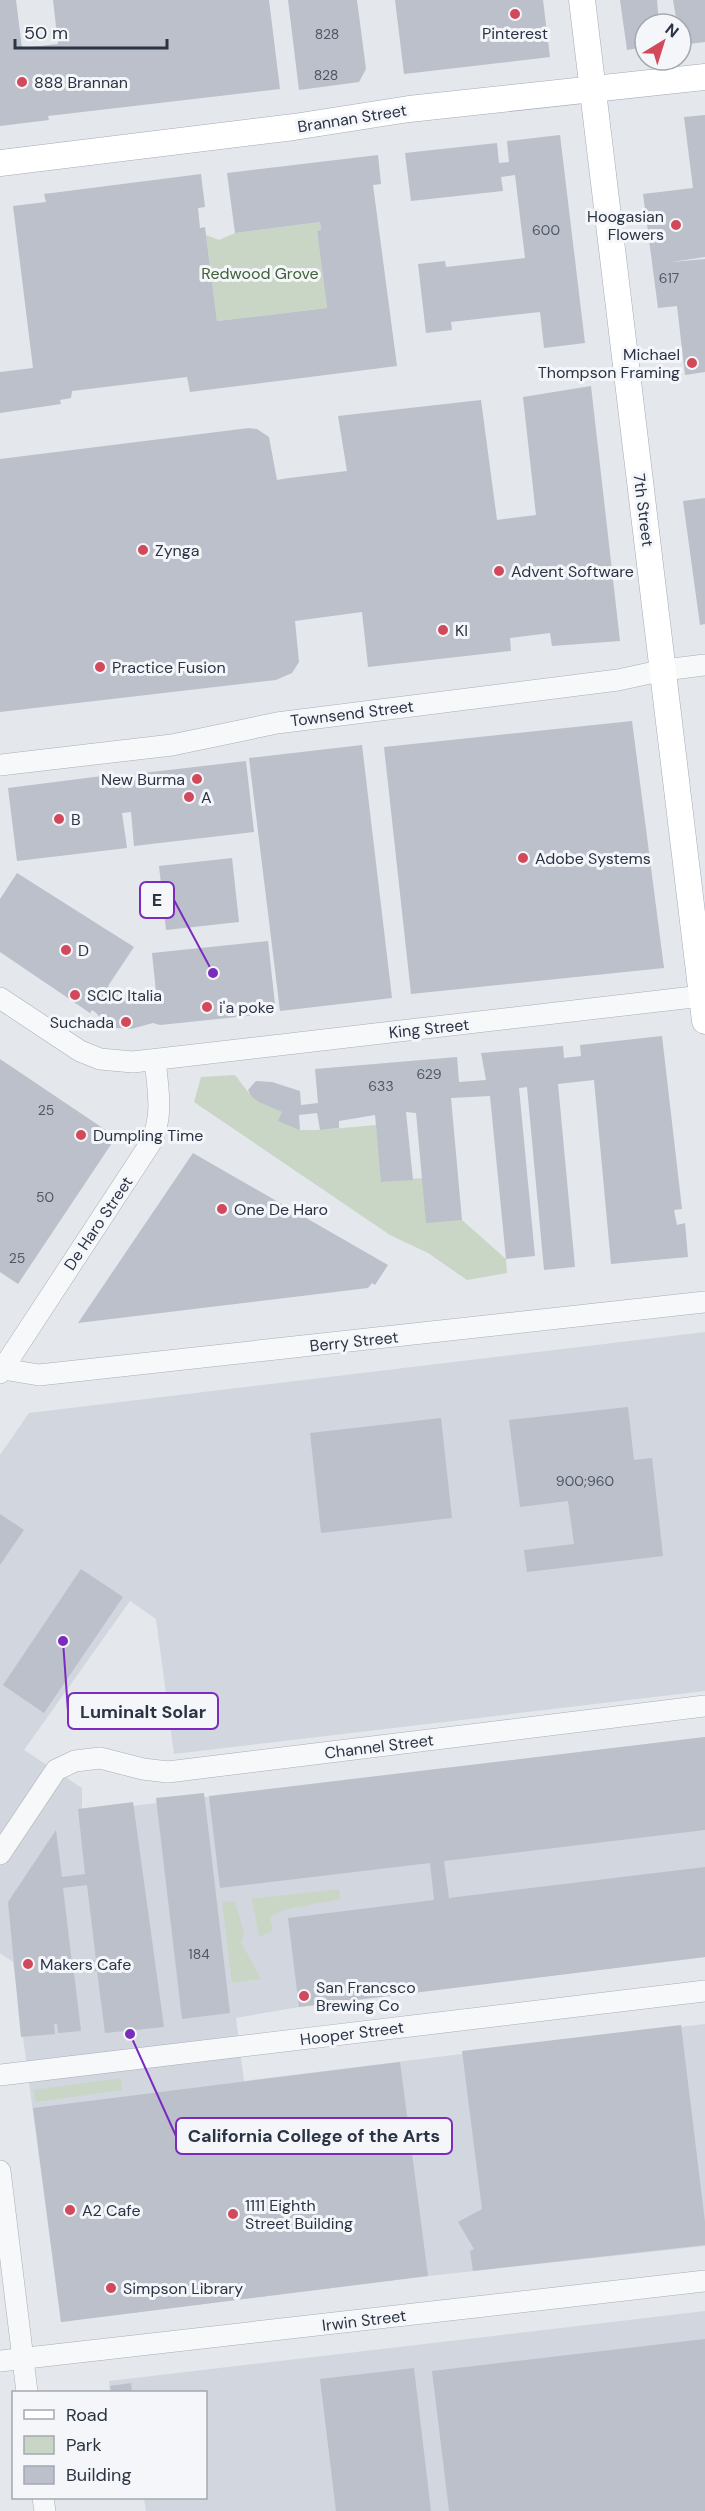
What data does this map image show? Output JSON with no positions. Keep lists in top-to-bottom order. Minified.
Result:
{"streets":{"main road":["Brannan Street","7th Street"],"street":["Townsend Street","King Street","De Haro Street","Berry Street","Channel Street","Hooper Street","Irwin Street"]},"crossings":[["Brannan Street","7th Street"],["7th Street","Townsend Street"],["7th Street","King Street"],["King Street","De Haro Street"],["De Haro Street","Berry Street"]],"parks":["Redwood Grove"],"places":["Pinterest","888 Brannan","Hoogasian Flowers","Michael Thompson Framing","Zynga","Advent Software","KI","Practice Fusion","New Burma","A","B","Adobe Systems","D","E","SCIC Italia","i'a poke","Suchada","Dumpling Time","One De Haro","Luminalt Solar","Makers Cafe","San Francsco Brewing Co","California College of the Arts","A2 Cafe","1111 Eighth Street Building","Simpson Library"],"house_numbers":["828","828","600","617","629","633","25","50","25","900;960","184"],"legend":["Road","Park","Building"],"scale_bar":"50 m","north":"top right"}
